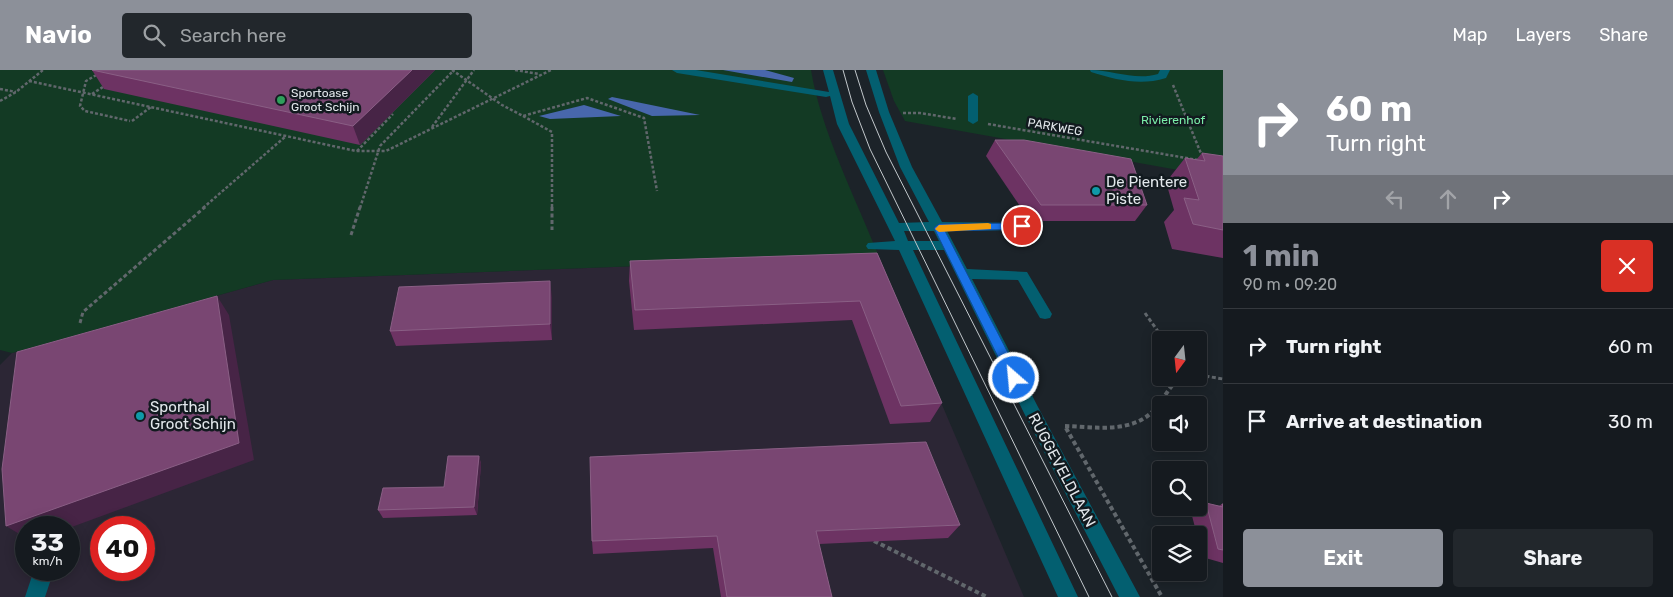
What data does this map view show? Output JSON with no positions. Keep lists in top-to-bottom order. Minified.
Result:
{"streets":{"street":["RUGGEVELDLAAN"],"path":["PARKWEG"]},"crossings":[["PARKWEG","RUGGEVELDLAAN"]],"parks":["Rivierenhof"],"places":["Sportoase Groot Schijn","De Pientere Piste","Sporthal Groot Schijn"],"north":"bottom","page":{"header":"Navio","search":"Search here","nav":["Map","Layers","Share"],"turn":["60 m","Turn right"],"heading":["1 min","90 m · 09:20"],"list":[{"name":"Turn right","value":"60 m"},{"name":"Arrive at destination","value":"30 m"}],"speed":"33 km/h","limit":"40","buttons":["Exit","Share"]}}
